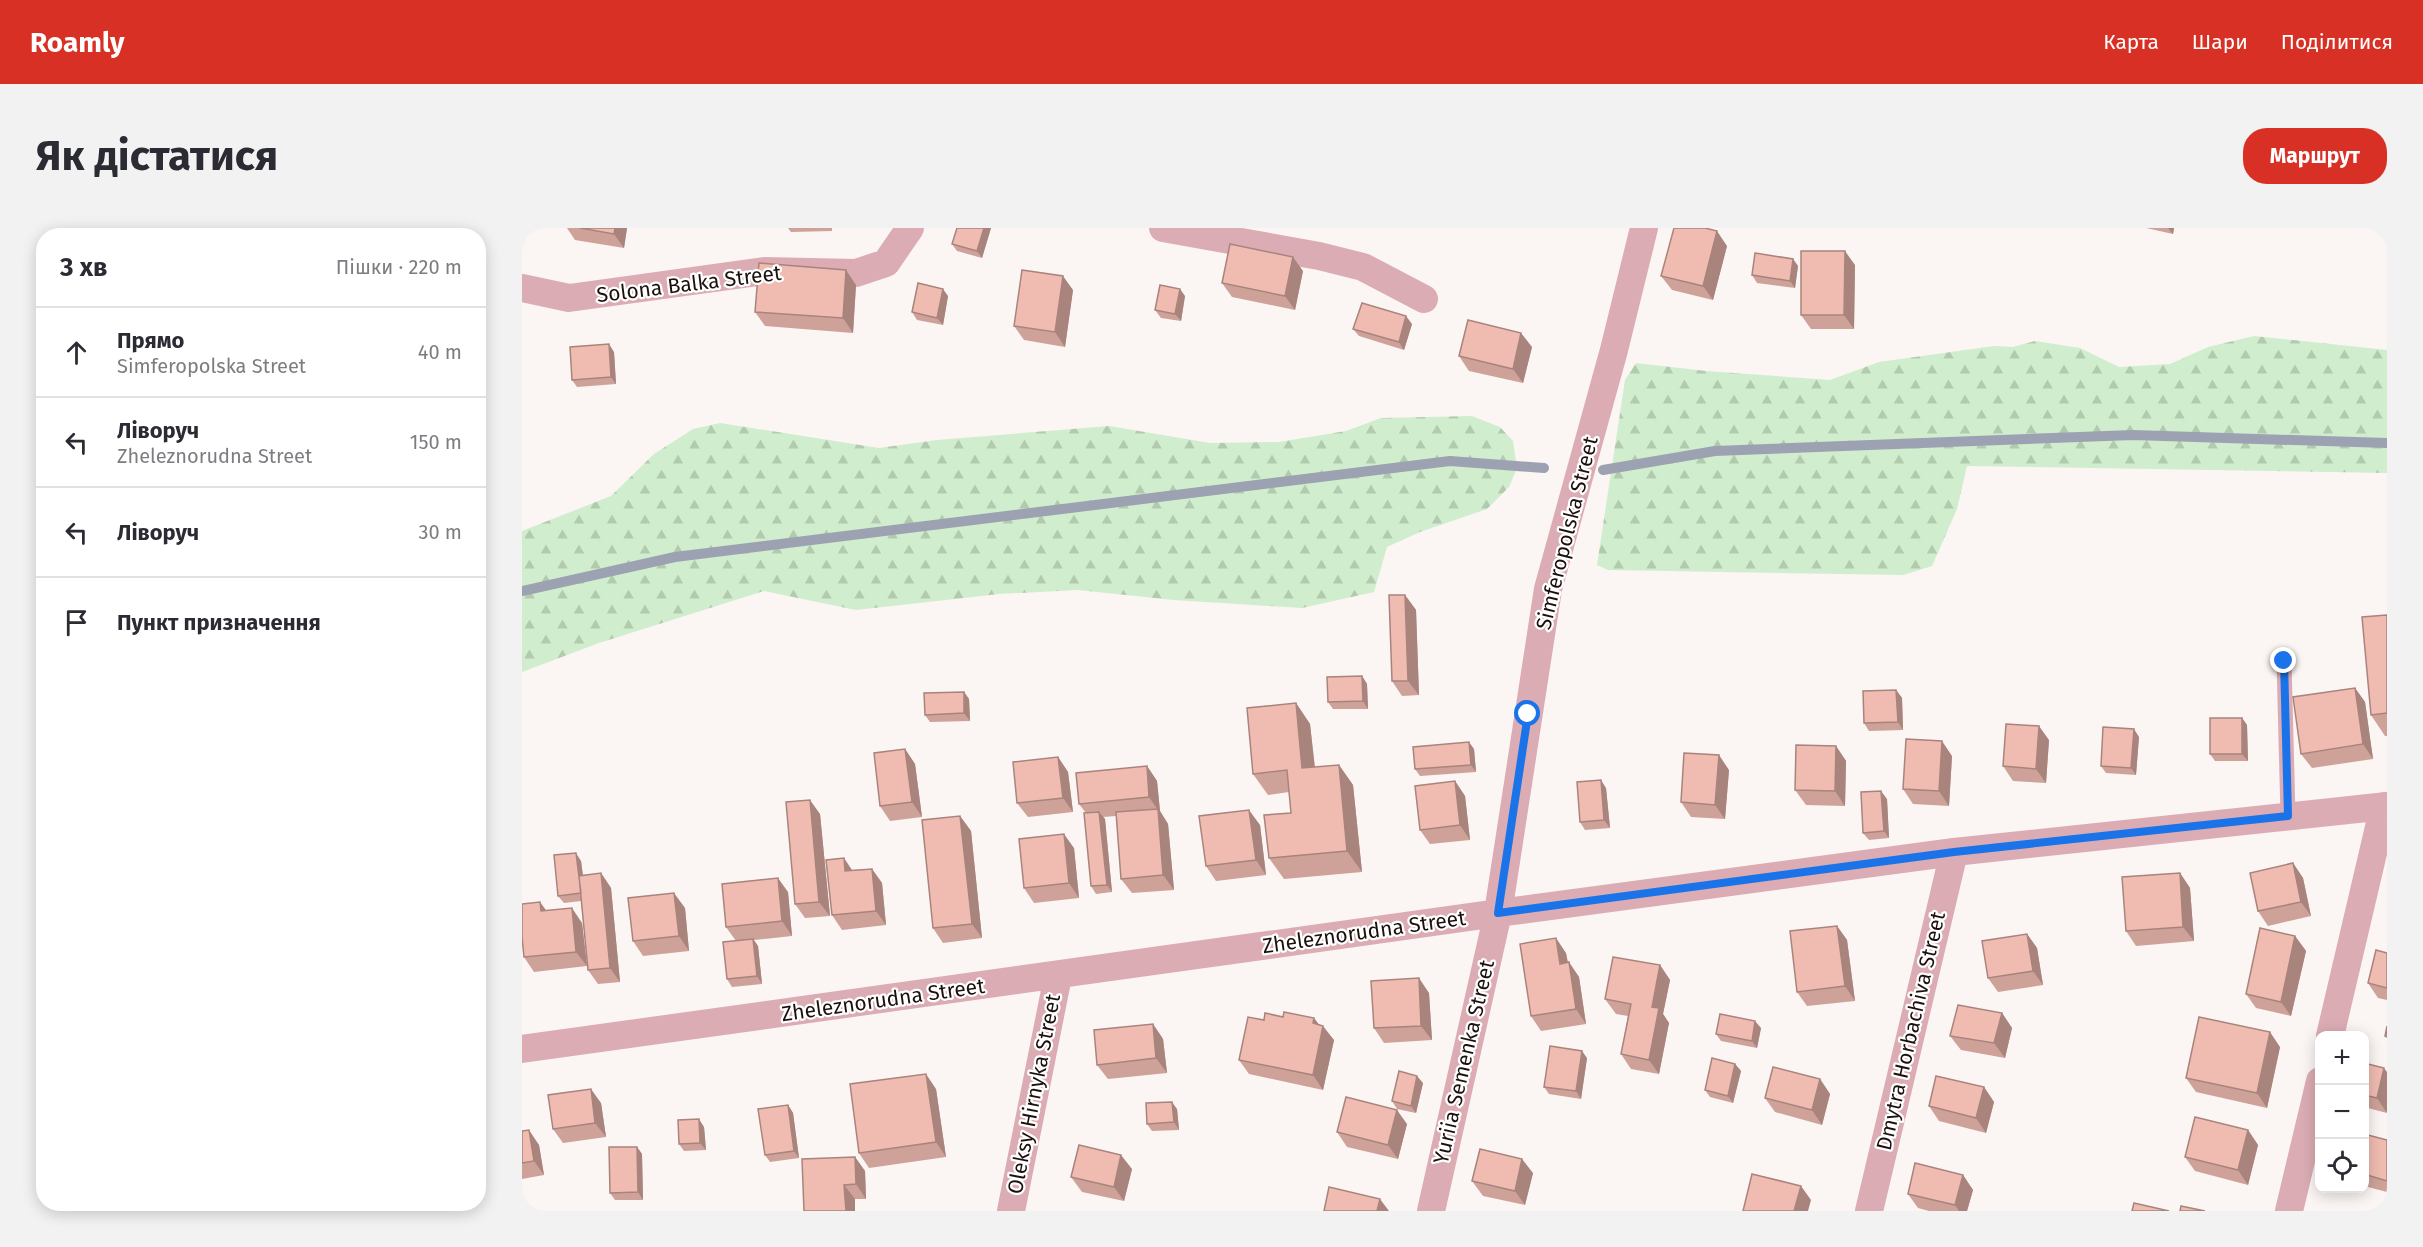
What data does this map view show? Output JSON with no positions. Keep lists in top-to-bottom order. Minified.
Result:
{"streets":{"street":["Solona Balka Street","Simferopolska Street","Zheleznorudna Street","Dmytra Horbachiva Street","Yuriia Semenka Street","Oleksy Hirnyka Street"]},"crossings":[["Simferopolska Street","Zheleznorudna Street"],["Simferopolska Street","Yuriia Semenka Street"],["Zheleznorudna Street","Dmytra Horbachiva Street"],["Zheleznorudna Street","Yuriia Semenka Street"],["Zheleznorudna Street","Oleksy Hirnyka Street"]],"page":{"header":"Roamly","nav":["Карта","Шари","Поділитися"],"buttons":"Маршрут","title":"Як дістатися","heading":["3 хв","Пішки · 220 m"],"list":[["Прямо","Simferopolska Street","40 m"],["Ліворуч","Zheleznorudna Street","150 m"],["Ліворуч","30 m"],"Пункт призначення"],"map_buttons":["+","−"]}}
